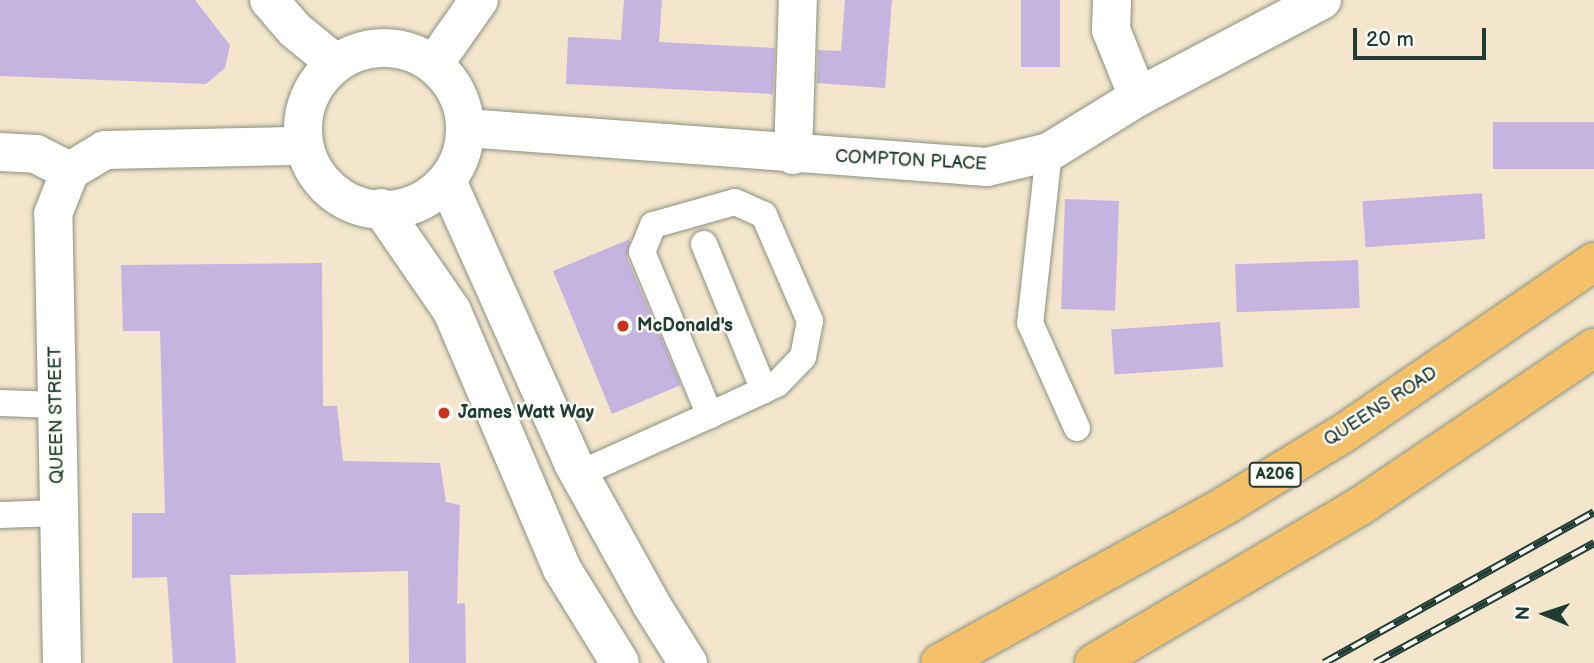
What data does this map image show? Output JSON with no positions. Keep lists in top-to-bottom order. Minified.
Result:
{"streets":{"main road":["QUEENS ROAD","A206"],"street":["COMPTON PLACE","QUEEN STREET"]},"places":["McDonald's","James Watt Way"],"scale_bar":"20 m","north":"left"}
